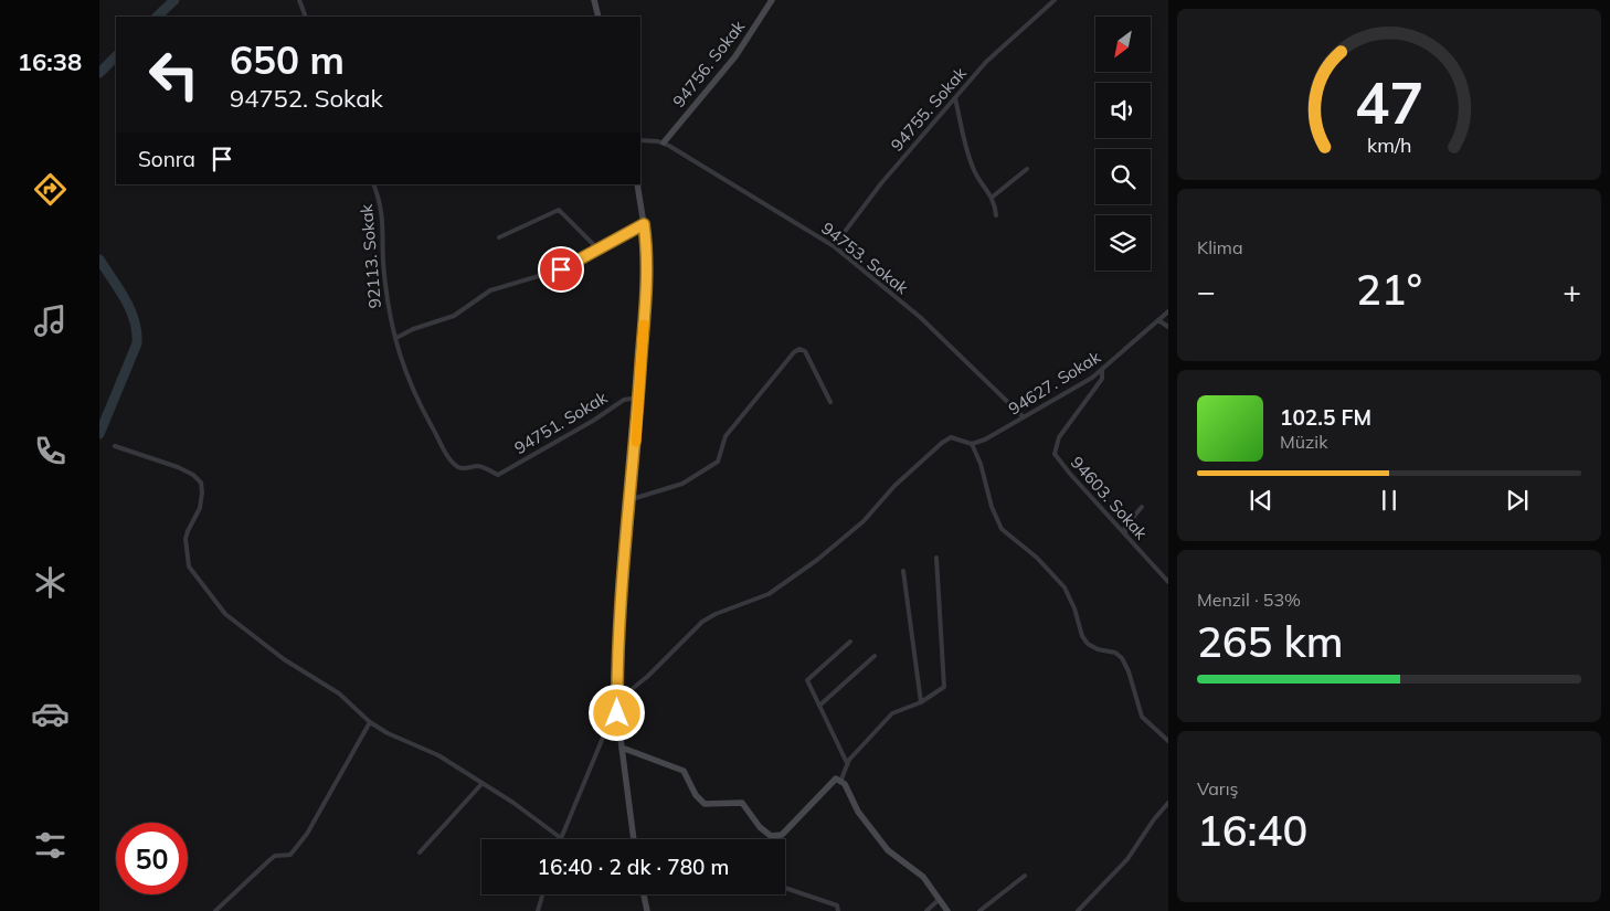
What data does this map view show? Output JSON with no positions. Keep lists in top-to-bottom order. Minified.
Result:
{"streets":{"main road":["94756. Sokak"],"street":["94755. Sokak","92113. Sokak","94753. Sokak","94627. Sokak","94751. Sokak","94603. Sokak"]},"crossings":[["94756. Sokak","94753. Sokak"],["94755. Sokak","94753. Sokak"],["92113. Sokak","94751. Sokak"],["94753. Sokak","94627. Sokak"],["94627. Sokak","94603. Sokak"]],"north":"bottom left","page":{"tabs":"16:38","turn":["650 m","94752. Sokak"],"then":"Sonra","tile":["Klima",["Menzil · 53%","265 km"],["Varış","16:40"]],"heat":["−","21°","+"],"song":["102.5 FM","Müzik"],"limit":"50","trip":"16:40 · 2 dk · 780 m","gauge":["47","km/h"]}}
